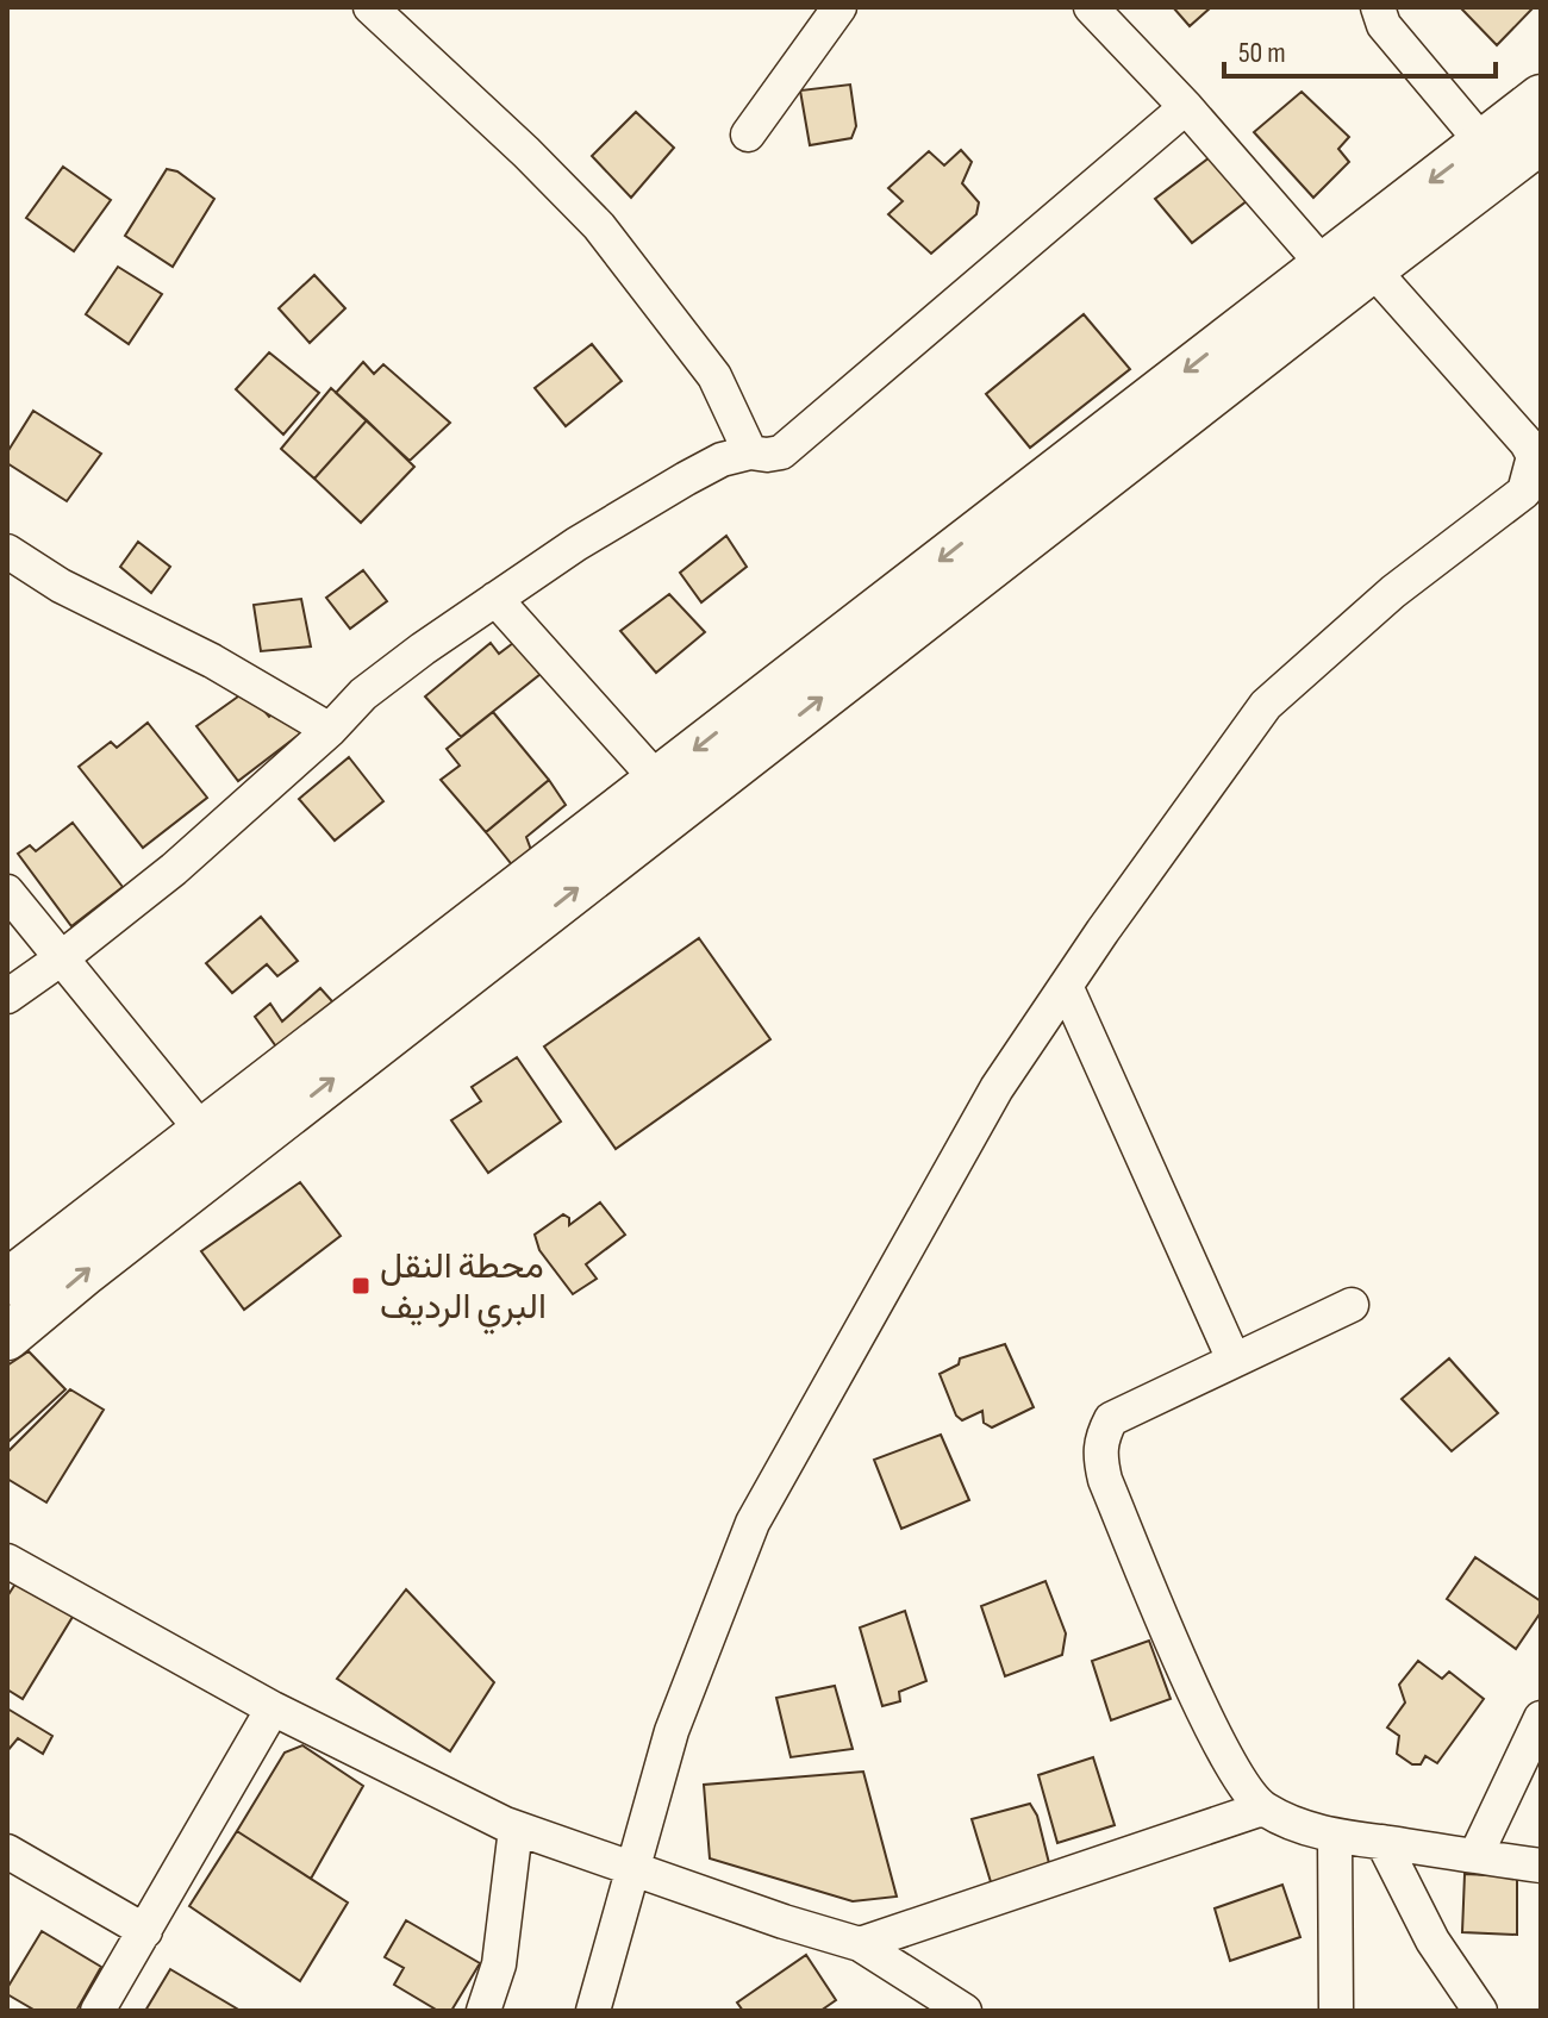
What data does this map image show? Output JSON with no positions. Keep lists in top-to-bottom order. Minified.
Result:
{"places":{"transit":["محطة النقل البري الرديف"]},"scale_bar":"50 m"}
